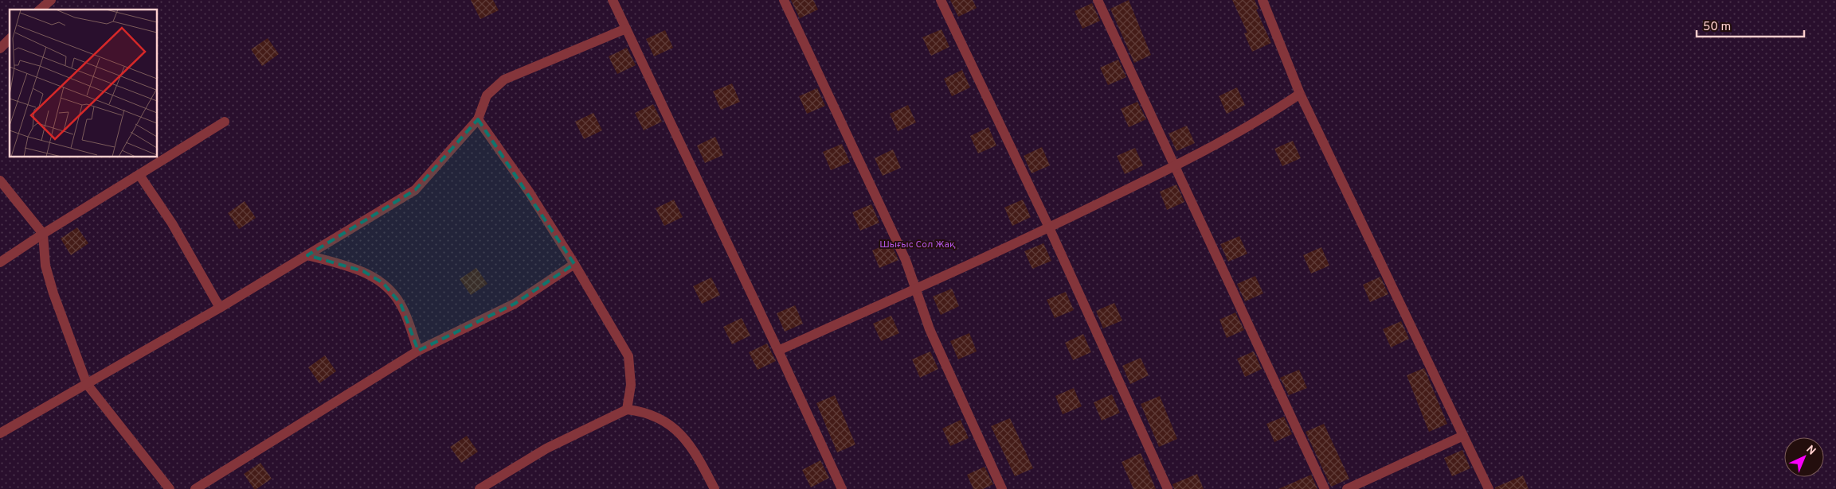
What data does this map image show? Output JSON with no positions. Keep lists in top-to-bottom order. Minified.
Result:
{"parks":["Шығыс Сол Жақ"],"scale_bar":"50 m","north":"top right"}
